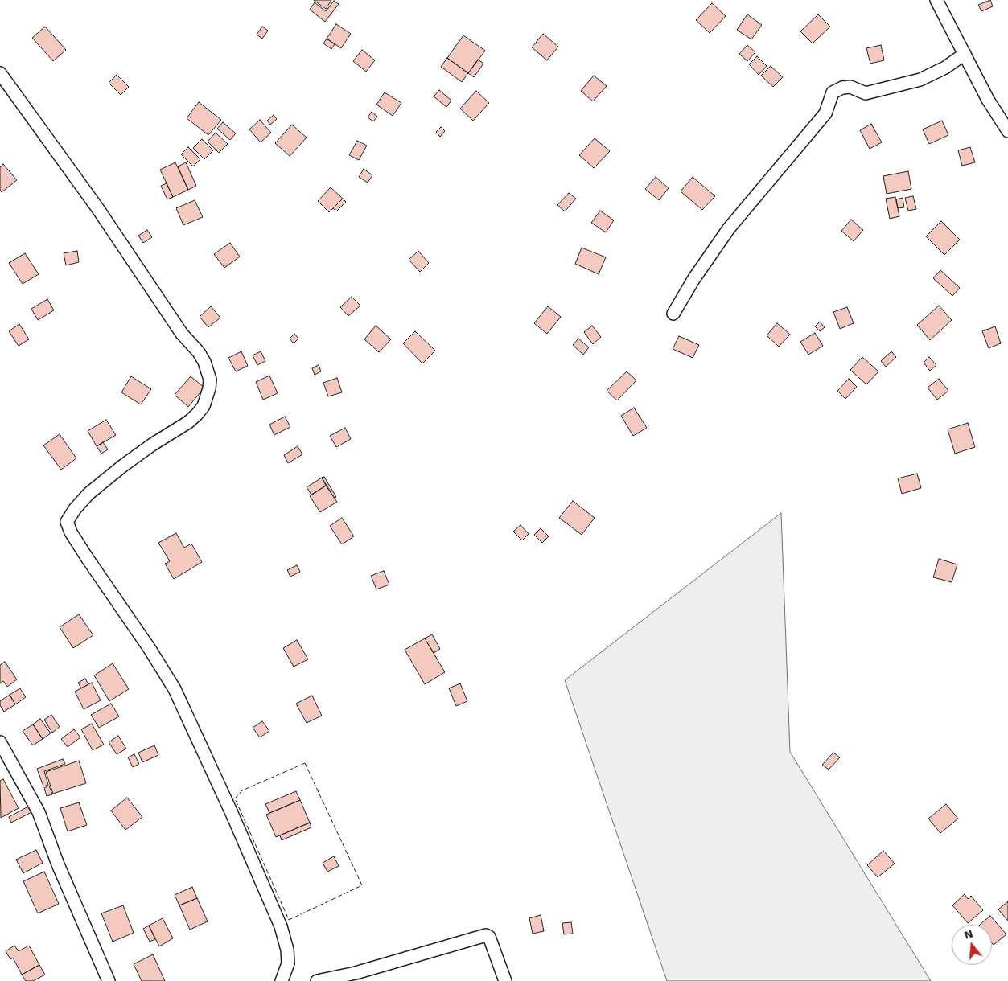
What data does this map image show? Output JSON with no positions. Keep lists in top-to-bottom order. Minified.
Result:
{"north":"top"}
